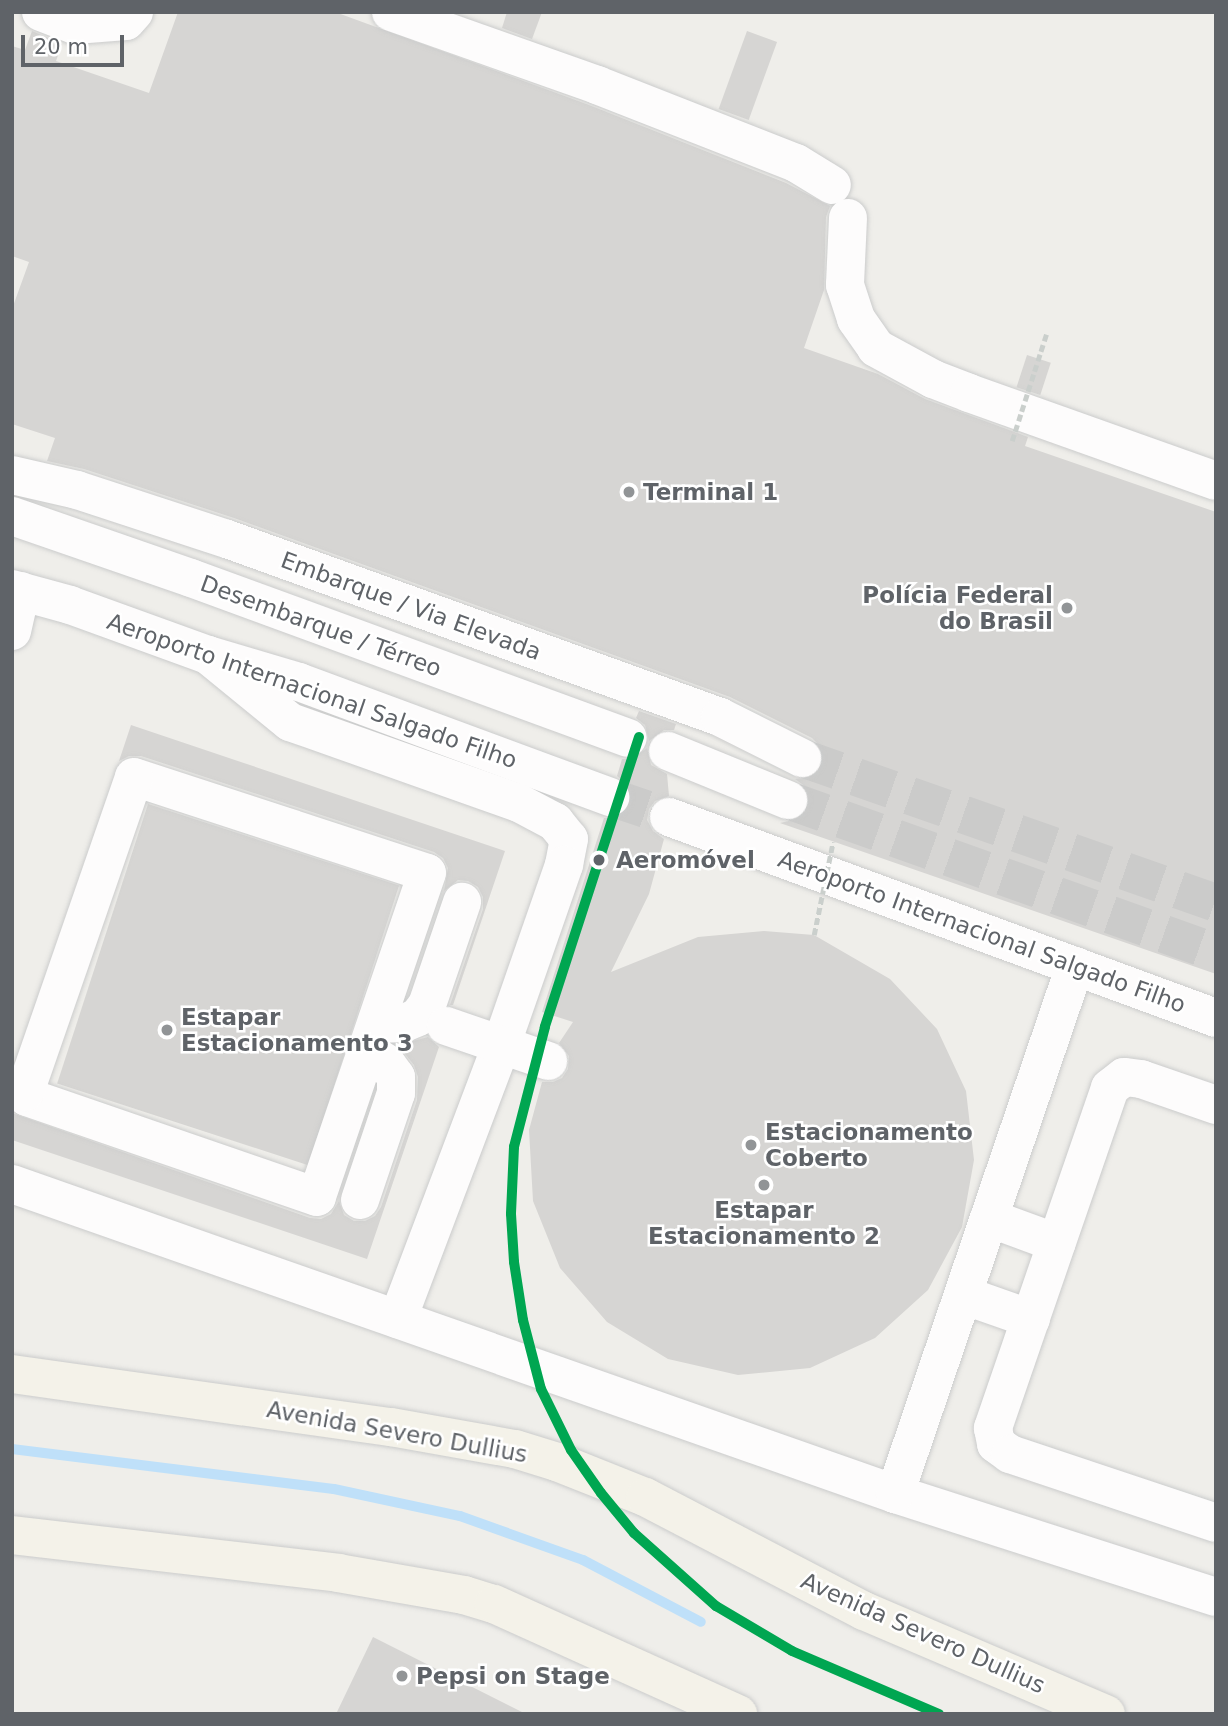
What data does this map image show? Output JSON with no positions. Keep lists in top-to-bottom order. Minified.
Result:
{"streets":{"main road":["Avenida Severo Dullius"],"street":["Embarque / Via Elevada","Desembarque / Térreo","Aeroporto Internacional Salgado Filho"]},"places":["Terminal 1","Polícia Federal do Brasil","Aeromóvel","Estapar Estacionamento 3","Estacionamento Coberto","Estapar Estacionamento 2","Pepsi on Stage"],"scale_bar":"20 m"}
